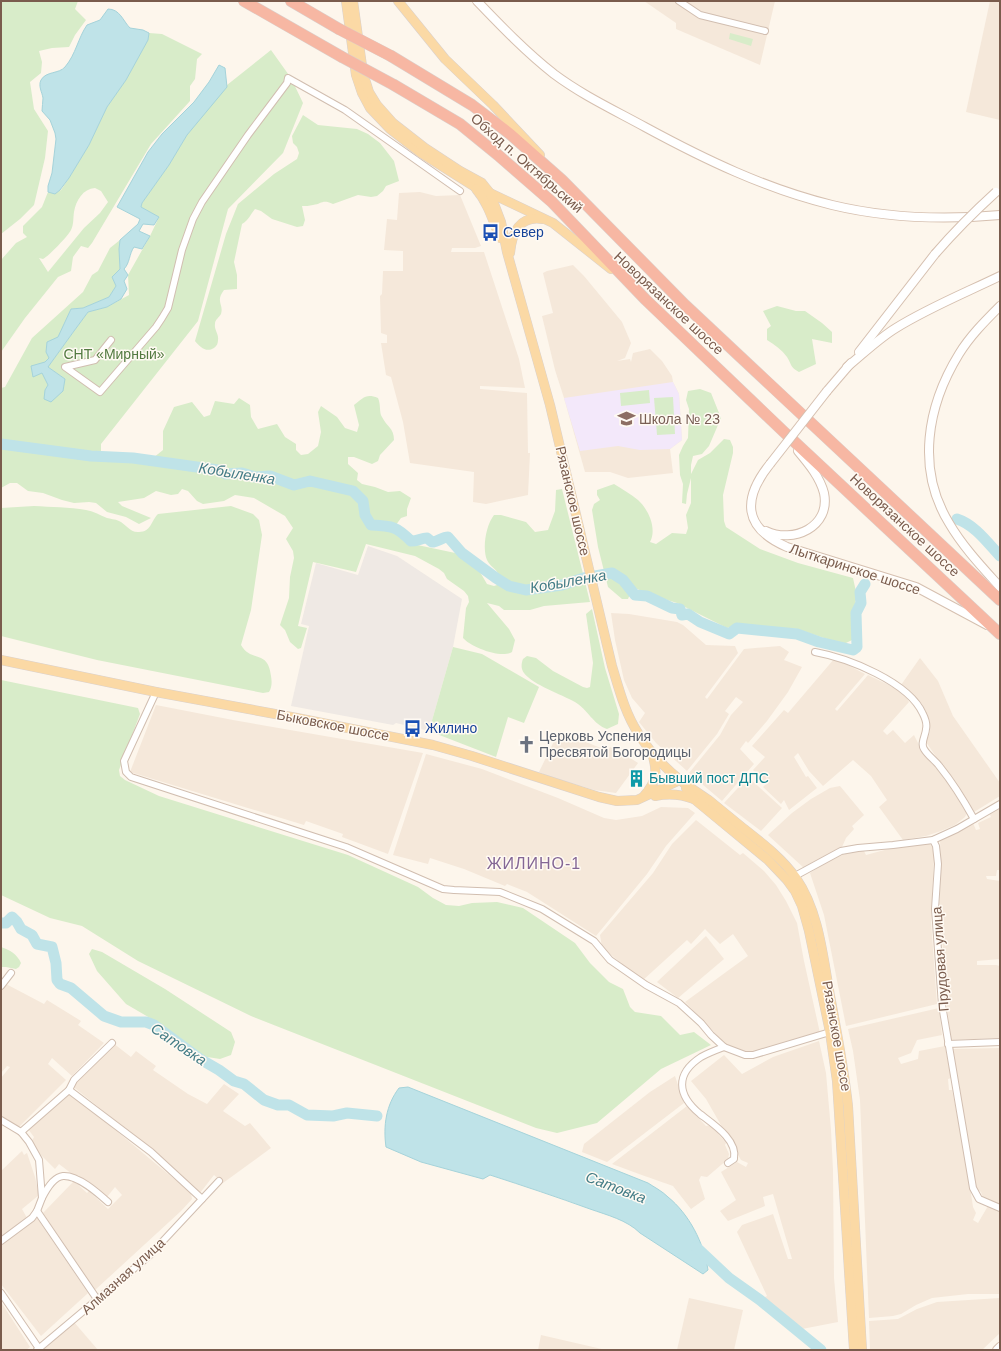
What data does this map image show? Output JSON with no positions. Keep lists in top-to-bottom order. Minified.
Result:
{"streets":{"highway":["Обход п. Октябрьский","Новорязанское шоссе"],"main road":["Рязанское шоссе","Лыткаринское шоссе","Быковское шоссе"],"street":["Прудовая улица","Алмазная улица"]},"crossings":[["Обход п. Октябрьский","Новорязанское шоссе"],["Новорязанское шоссе","Рязанское шоссе"],["Новорязанское шоссе","Лыткаринское шоссе"],["Рязанское шоссе","Быковское шоссе"]],"districts":["ЖИЛИНО-1"],"water":["Кобыленка","Сатовка"],"parks":["СНТ «Мирный»"],"places":{"bus stop":["Север","Жилино"],"school or university":["Школа № 23"],"church":["Церковь Успения Пресвятой Богородицы"],"building":["Бывший пост ДПС"]}}
